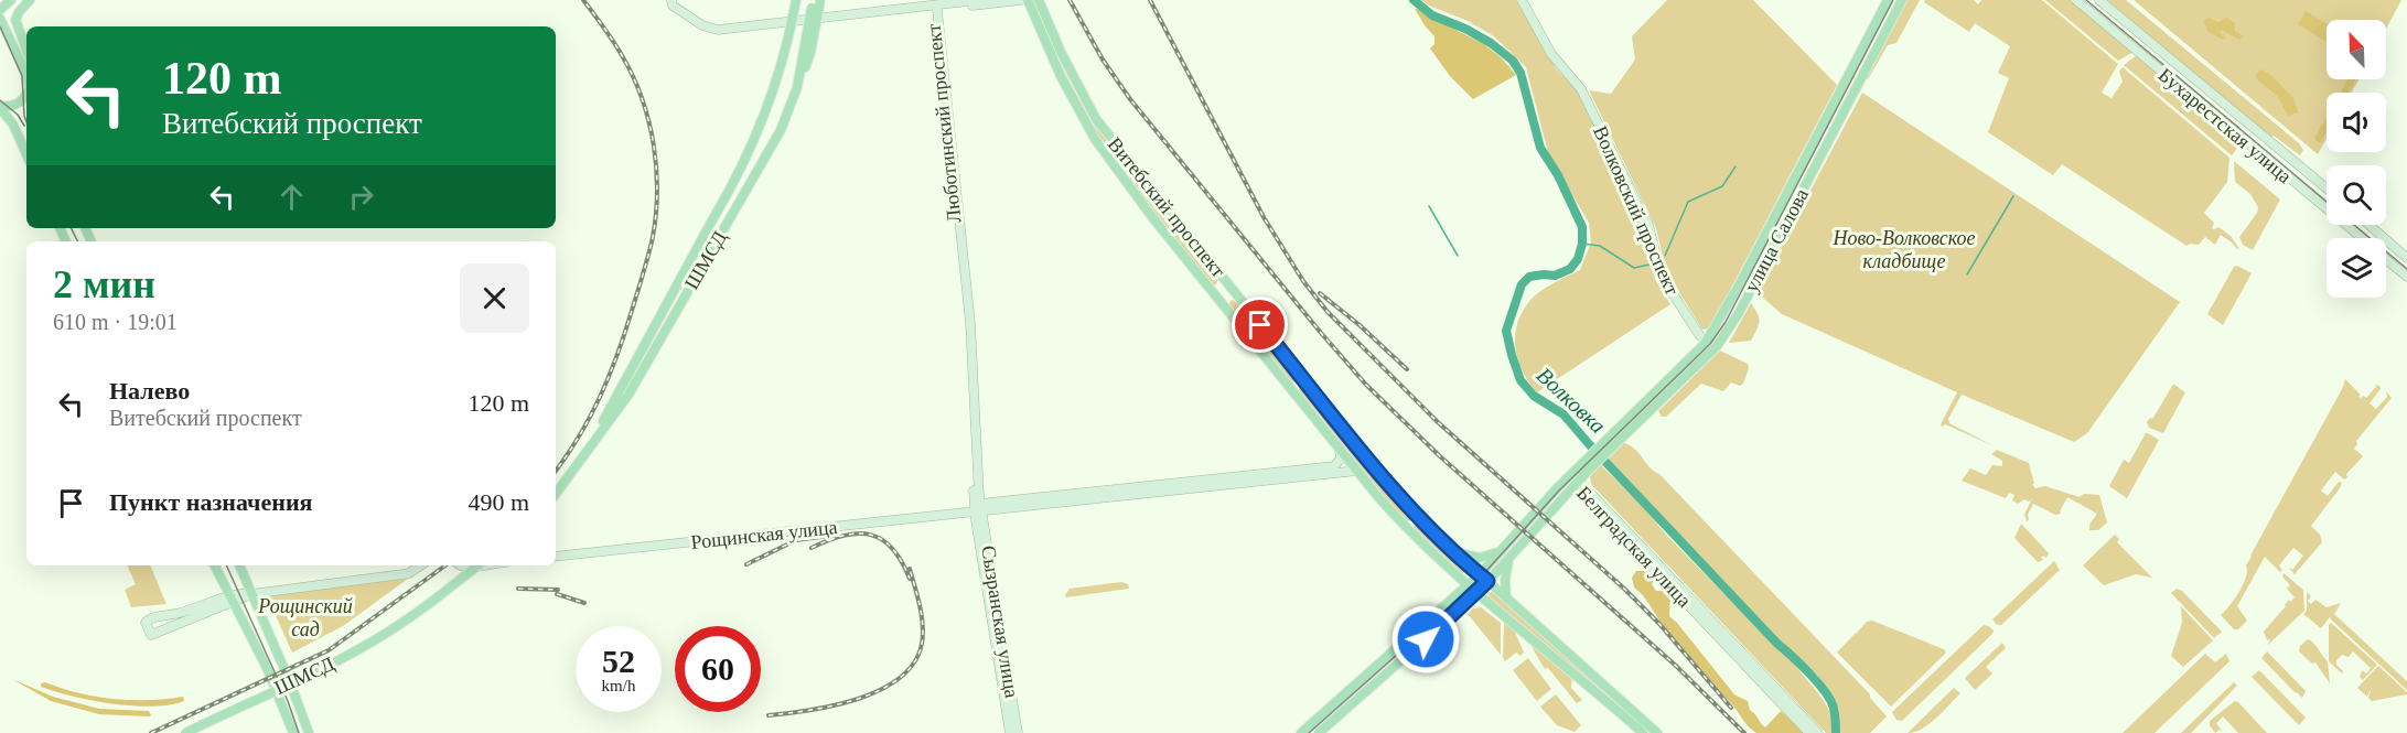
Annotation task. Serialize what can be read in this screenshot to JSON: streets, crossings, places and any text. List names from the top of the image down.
{
  "streets": {
    "main road": ["Витебский проспект", "улица Салова", "ШМСД"],
    "street": [
      "Люботинский проспект",
      "Бухарестская улица",
      "Волковский проспект",
      "Рощинская улица",
      "Белградская улица",
      "Сызранская улица"
    ]
  },
  "crossings": [
    ["Люботинский проспект", "Рощинская улица"],
    ["Люботинский проспект", "Сызранская улица"],
    ["Витебский проспект", "Рощинская улица"],
    ["Волковский проспект", "улица Салова"],
    ["Рощинская улица", "Сызранская улица"]
  ],
  "water": ["Волковка"],
  "parks": ["Ново-Волковское кладбище", "Рощинский сад"],
  "north": "top left",
  "page": {
    "turn": ["120 m", "Витебский проспект"],
    "heading": ["2 мин", "610 m · 19:01"],
    "list": [
      {
        "name": "Налево",
        "note": "Витебский проспект",
        "value": "120 m"
      },
      {
        "name": "Пункт назначения",
        "value": "490 m"
      }
    ],
    "speed": "52 km/h",
    "limit": "60"
  }
}
